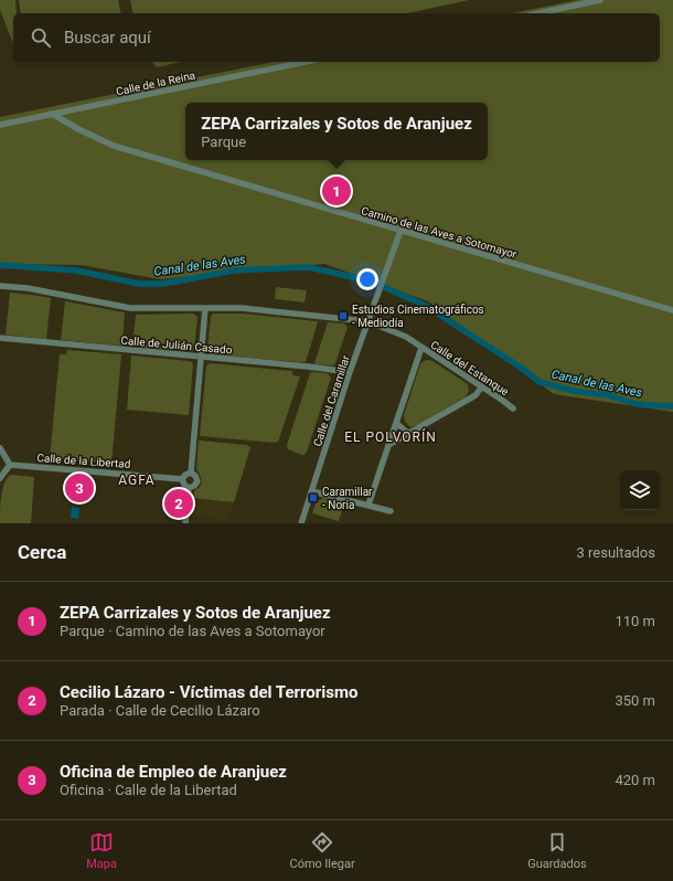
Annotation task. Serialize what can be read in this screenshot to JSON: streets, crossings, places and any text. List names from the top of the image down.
{
  "streets": {
    "street": [
      "Calle de la Reina",
      "Camino de las Aves a Sotomayor",
      "Calle de Julián Casado",
      "Calle del Estanque",
      "Calle del Caramillar",
      "Calle de la Libertad"
    ]
  },
  "crossings": [
    ["Calle de la Reina", "Camino de las Aves a Sotomayor"],
    ["Camino de las Aves a Sotomayor", "Calle del Caramillar"],
    ["Calle de Julián Casado", "Calle del Caramillar"],
    ["Calle del Estanque", "Calle del Caramillar"]
  ],
  "districts": ["EL POLVORÍN", "AGFA"],
  "water": ["Canal de las Aves"],
  "places": {
    "transit": ["Estudios Cinematográficos - Mediodía", "Caramillar - Noria"]
  },
  "page": {
    "search": "Buscar aquí",
    "popup": ["ZEPA Carrizales y Sotos de Aranjuez", "Parque"],
    "pins": ["1", "3", "2"],
    "heading": ["Cerca", "3 resultados"],
    "list": [
      {
        "mark": "1",
        "name": "ZEPA Carrizales y Sotos de Aranjuez",
        "note": "Parque · Camino de las Aves a Sotomayor",
        "value": "110 m"
      },
      {
        "mark": "2",
        "name": "Cecilio Lázaro - Víctimas del Terrorismo",
        "note": "Parada · Calle de Cecilio Lázaro",
        "value": "350 m"
      },
      {
        "mark": "3",
        "name": "Oficina de Empleo de Aranjuez",
        "note": "Oficina · Calle de la Libertad",
        "value": "420 m"
      }
    ],
    "nav": ["Mapa", "Cómo llegar", "Guardados"]
  }
}
